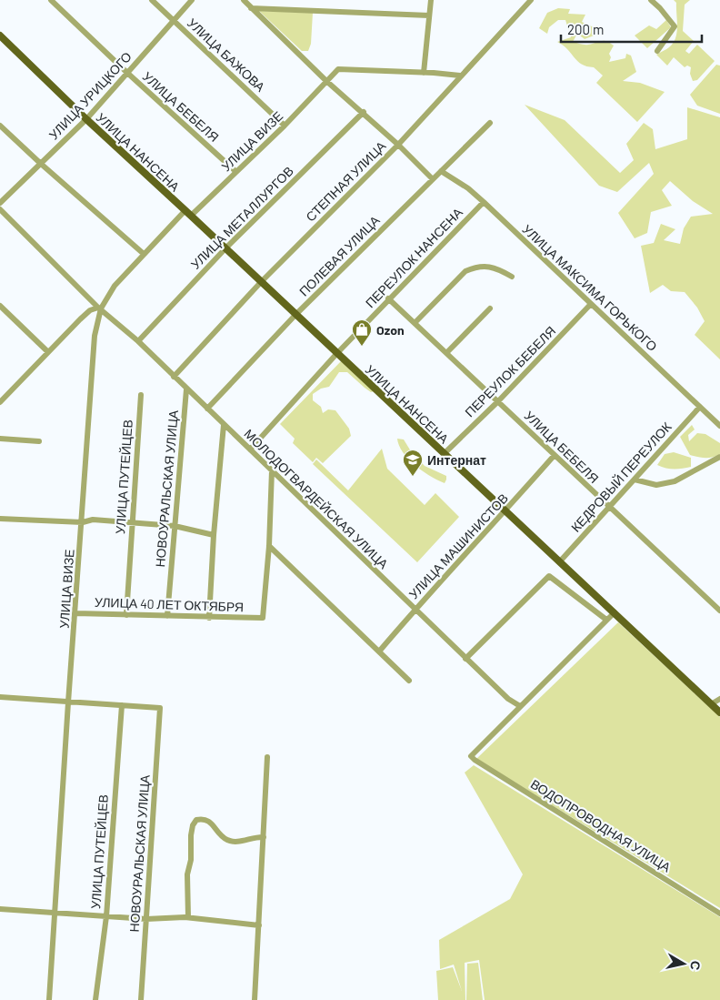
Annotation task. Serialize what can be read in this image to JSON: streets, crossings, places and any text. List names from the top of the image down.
{
  "streets": {
    "main road": ["УЛИЦА НАНСЕНА"],
    "street": [
      "УЛИЦА БАЖОВА",
      "УЛИЦА УРИЦКОГО",
      "УЛИЦА БЕБЕЛЯ",
      "УЛИЦА ВИЗЕ",
      "СТЕПНАЯ УЛИЦА",
      "УЛИЦА МЕТАЛЛУРГОВ",
      "ПОЛЕВАЯ УЛИЦА",
      "ПЕРЕУЛОК НАНСЕНА",
      "УЛИЦА МАКСИМА ГОРЬКОГО",
      "ПЕРЕУЛОК БЕБЕЛЯ",
      "УЛИЦА ПУТЕЙЦЕВ",
      "КЕДРОВЫЙ ПЕРЕУЛОК",
      "НОВОУРАЛЬСКАЯ УЛИЦА",
      "МОЛОДОГВАРДЕЙСКАЯ УЛИЦА",
      "УЛИЦА МАШИНИСТОВ",
      "УЛИЦА 40 ЛЕТ ОКТЯБРЯ",
      "ВОДОПРОВОДНАЯ УЛИЦА"
    ]
  },
  "crossings": [
    ["УЛИЦА БАЖОВА", "УЛИЦА УРИЦКОГО"],
    ["УЛИЦА БАЖОВА", "УЛИЦА ВИЗЕ"],
    ["УЛИЦА УРИЦКОГО", "УЛИЦА БЕБЕЛЯ"],
    ["УЛИЦА УРИЦКОГО", "УЛИЦА НАНСЕНА"],
    ["УЛИЦА БЕБЕЛЯ", "УЛИЦА ВИЗЕ"],
    ["УЛИЦА БЕБЕЛЯ", "ПЕРЕУЛОК НАНСЕНА"],
    ["УЛИЦА БЕБЕЛЯ", "ПЕРЕУЛОК БЕБЕЛЯ"],
    ["УЛИЦА БЕБЕЛЯ", "КЕДРОВЫЙ ПЕРЕУЛОК"],
    ["УЛИЦА БЕБЕЛЯ", "УЛИЦА МАШИНИСТОВ"],
    ["УЛИЦА ВИЗЕ", "УЛИЦА НАНСЕНА"],
    ["УЛИЦА ВИЗЕ", "СТЕПНАЯ УЛИЦА"],
    ["УЛИЦА ВИЗЕ", "МОЛОДОГВАРДЕЙСКАЯ УЛИЦА"],
    ["УЛИЦА ВИЗЕ", "УЛИЦА 40 ЛЕТ ОКТЯБРЯ"],
    ["УЛИЦА НАНСЕНА", "СТЕПНАЯ УЛИЦА"],
    ["УЛИЦА НАНСЕНА", "УЛИЦА МЕТАЛЛУРГОВ"],
    ["УЛИЦА НАНСЕНА", "ПОЛЕВАЯ УЛИЦА"],
    ["УЛИЦА НАНСЕНА", "ПЕРЕУЛОК НАНСЕНА"],
    ["УЛИЦА НАНСЕНА", "ПЕРЕУЛОК БЕБЕЛЯ"],
    ["УЛИЦА НАНСЕНА", "КЕДРОВЫЙ ПЕРЕУЛОК"],
    ["УЛИЦА НАНСЕНА", "УЛИЦА МАШИНИСТОВ"],
    ["СТЕПНАЯ УЛИЦА", "МОЛОДОГВАРДЕЙСКАЯ УЛИЦА"],
    ["УЛИЦА МЕТАЛЛУРГОВ", "МОЛОДОГВАРДЕЙСКАЯ УЛИЦА"],
    ["ПОЛЕВАЯ УЛИЦА", "УЛИЦА МАКСИМА ГОРЬКОГО"],
    ["ПОЛЕВАЯ УЛИЦА", "МОЛОДОГВАРДЕЙСКАЯ УЛИЦА"],
    ["ПЕРЕУЛОК НАНСЕНА", "УЛИЦА МАКСИМА ГОРЬКОГО"],
    ["ПЕРЕУЛОК НАНСЕНА", "МОЛОДОГВАРДЕЙСКАЯ УЛИЦА"],
    ["УЛИЦА МАКСИМА ГОРЬКОГО", "ПЕРЕУЛОК БЕБЕЛЯ"],
    ["УЛИЦА МАКСИМА ГОРЬКОГО", "КЕДРОВЫЙ ПЕРЕУЛОК"],
    ["УЛИЦА ПУТЕЙЦЕВ", "НОВОУРАЛЬСКАЯ УЛИЦА"],
    ["УЛИЦА ПУТЕЙЦЕВ", "УЛИЦА 40 ЛЕТ ОКТЯБРЯ"],
    ["НОВОУРАЛЬСКАЯ УЛИЦА", "МОЛОДОГВАРДЕЙСКАЯ УЛИЦА"],
    ["НОВОУРАЛЬСКАЯ УЛИЦА", "УЛИЦА 40 ЛЕТ ОКТЯБРЯ"],
    ["МОЛОДОГВАРДЕЙСКАЯ УЛИЦА", "УЛИЦА МАШИНИСТОВ"],
    ["МОЛОДОГВАРДЕЙСКАЯ УЛИЦА", "ВОДОПРОВОДНАЯ УЛИЦА"]
  ],
  "places": {
    "shop": ["Ozon"],
    "school or university": ["Интернат"]
  },
  "scale_bar": "200 m",
  "north": "right"
}
